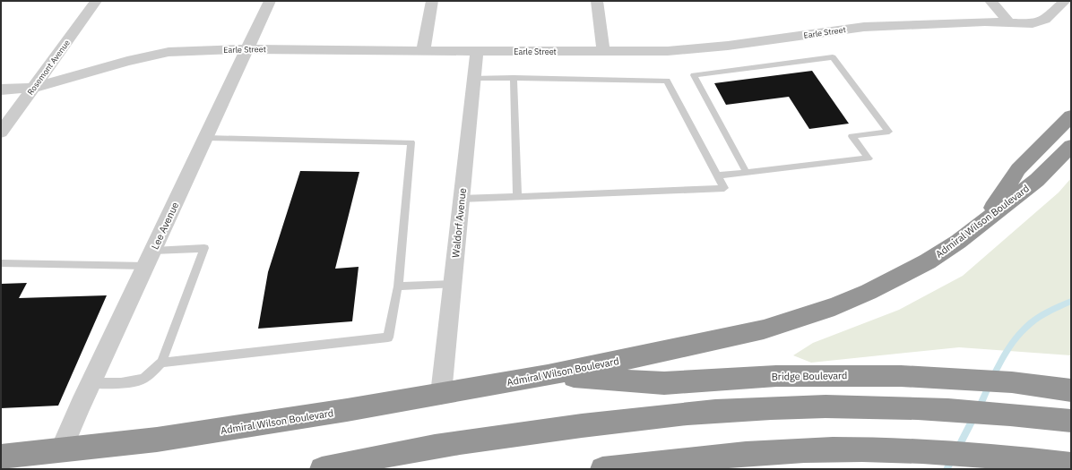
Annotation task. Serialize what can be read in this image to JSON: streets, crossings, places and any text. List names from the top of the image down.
{
  "streets": {
    "highway": ["Admiral Wilson Boulevard", "Bridge Boulevard"],
    "street": [
      "Earle Street",
      "Rosemont Avenue",
      "Waldorf Avenue",
      "Lee Avenue"
    ]
  },
  "crossings": [
    ["Earle Street", "Rosemont Avenue"],
    ["Earle Street", "Waldorf Avenue"],
    ["Earle Street", "Lee Avenue"],
    ["Admiral Wilson Boulevard", "Waldorf Avenue"],
    ["Admiral Wilson Boulevard", "Lee Avenue"],
    ["Admiral Wilson Boulevard", "Bridge Boulevard"]
  ]
}
